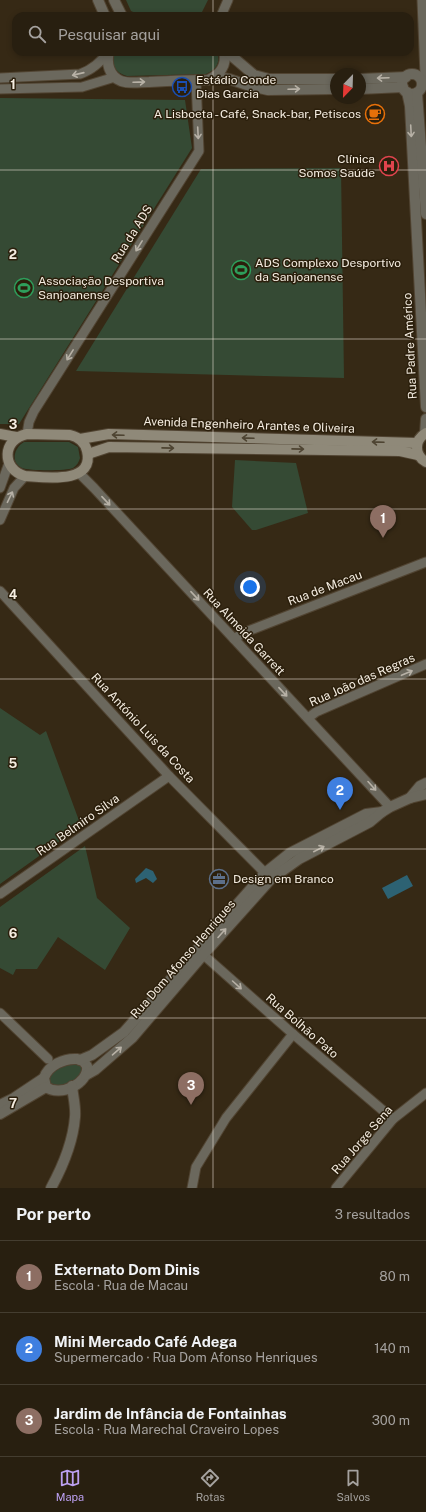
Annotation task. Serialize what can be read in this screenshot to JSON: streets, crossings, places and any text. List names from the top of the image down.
{
  "streets": {
    "main road": ["Avenida Engenheiro Arantes e Oliveira"],
    "street": [
      "Rua da ADS",
      "Rua Padre Américo",
      "Rua de Macau",
      "Rua Almeida Garrett",
      "Rua João das Regras",
      "Rua António Luis da Costa",
      "Rua Belmiro Silva",
      "Rua Dom Afonso Henriques",
      "Rua Bolhão Pato",
      "Rua Jorge Sena"
    ]
  },
  "crossings": [
    ["Rua da ADS", "Avenida Engenheiro Arantes e Oliveira"],
    ["Rua de Macau", "Rua Almeida Garrett"],
    ["Rua Almeida Garrett", "Rua João das Regras"],
    ["Rua Almeida Garrett", "Rua Dom Afonso Henriques"],
    ["Rua António Luis da Costa", "Rua Belmiro Silva"],
    ["Rua António Luis da Costa", "Rua Dom Afonso Henriques"],
    ["Rua Dom Afonso Henriques", "Rua Bolhão Pato"],
    ["Rua Bolhão Pato", "Rua Jorge Sena"]
  ],
  "one_way": [
    "Rua da ADS",
    "Rua Almeida Garrett",
    "Rua João das Regras",
    "Rua Bolhão Pato"
  ],
  "places": {
    "bus stop": ["Estádio Conde Dias Garcia"],
    "cafe": ["A Lisboeta - Café, Snack-bar, Petiscos"],
    "hospital": ["Clínica Somos Saúde"],
    "sports": ["ADS Complexo Desportivo da Sanjoanense", "Associação Desportiva Sanjoanense"],
    "office": ["Design em Branco"]
  },
  "north": "bottom left",
  "page": {
    "search": "Pesquisar aqui",
    "pins": ["1", "2", "3"],
    "heading": ["Por perto", "3 resultados"],
    "list": [
      {
        "mark": "1",
        "name": "Externato Dom Dinis",
        "note": "Escola · Rua de Macau",
        "value": "80 m"
      },
      {
        "mark": "2",
        "name": "Mini Mercado Café Adega",
        "note": "Supermercado · Rua Dom Afonso Henriques",
        "value": "140 m"
      },
      {
        "mark": "3",
        "name": "Jardim de Infância de Fontainhas",
        "note": "Escola · Rua Marechal Craveiro Lopes",
        "value": "300 m"
      }
    ],
    "nav": ["Mapa", "Rotas", "Salvos"]
  },
  "grid": {
    "rows": [
      "1",
      "2",
      "3",
      "4",
      "5",
      "6",
      "7"
    ]
  }
}
